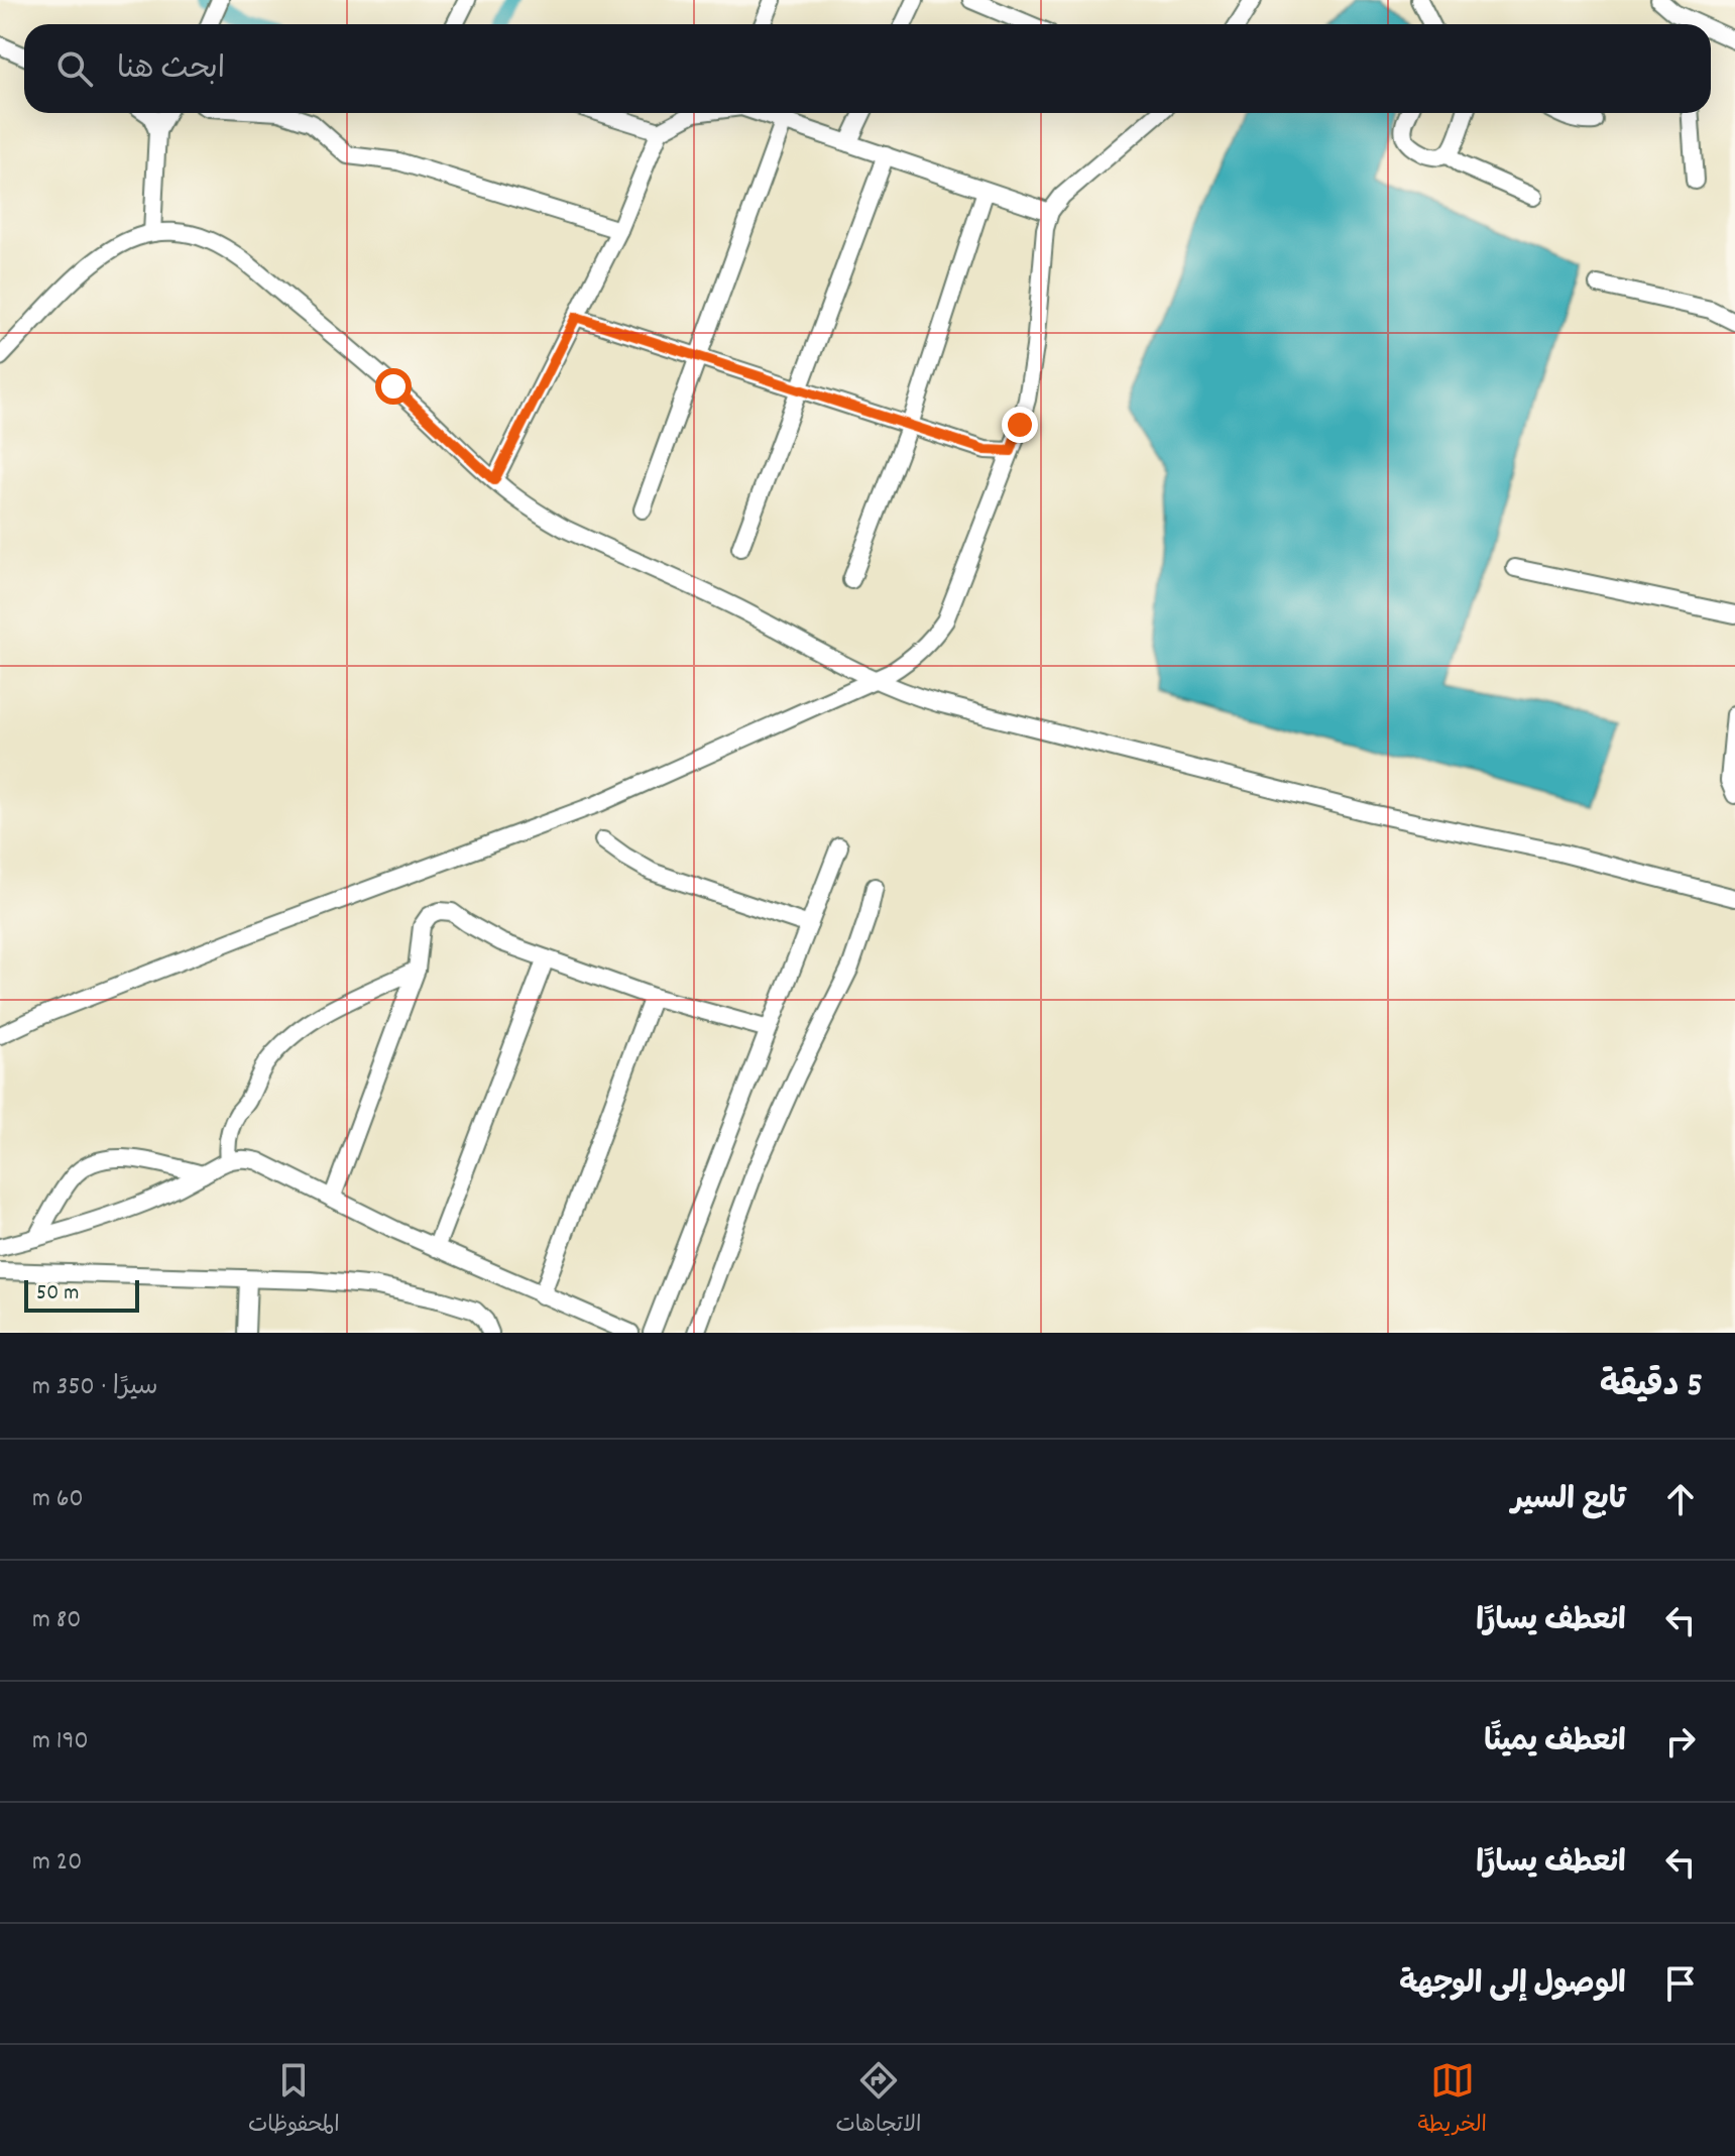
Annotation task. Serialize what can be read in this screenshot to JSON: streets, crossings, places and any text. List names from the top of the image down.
{
  "scale_bar": "50 m",
  "page": {
    "search": "ابحث هنا",
    "scale": "50 m",
    "heading": ["5 دقيقة", "سيرًا · 350 m"],
    "list": [
      ["تابع السير", "60 m"],
      ["انعطف يسارًا", "80 m"],
      ["انعطف يمينًا", "190 m"],
      ["انعطف يسارًا", "20 m"],
      "الوصول إلى الوجهة"
    ],
    "nav": ["الخريطة", "الاتجاهات", "المحفوظات"]
  }
}
